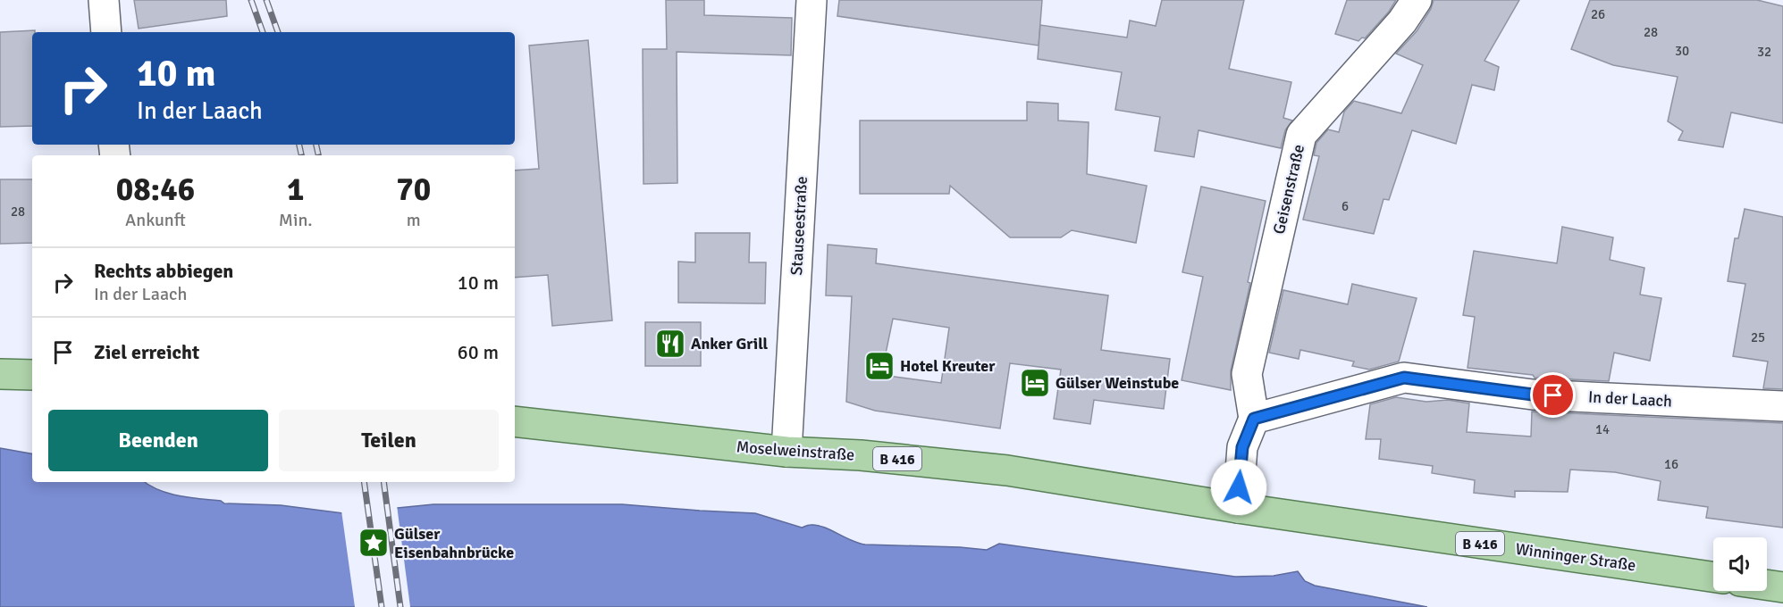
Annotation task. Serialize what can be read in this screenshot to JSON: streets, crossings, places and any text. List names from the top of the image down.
{
  "streets": {
    "main road": ["Moselweinstraße", "B 416", "Winninger Straße"],
    "street": ["Geisenstraße", "Stauseestraße", "In der Laach"]
  },
  "crossings": [
    ["Geisenstraße", "In der Laach"],
    ["Stauseestraße", "Moselweinstraße"],
    ["Moselweinstraße", "Winninger Straße"]
  ],
  "places": {
    "restaurant": ["Anker Grill"],
    "hotel": ["Hotel Kreuter", "Gülser Weinstube"],
    "place": ["Gülser Eisenbahnbrücke"]
  },
  "house_numbers": [
    "26",
    "28",
    "30",
    "32",
    "6",
    "28",
    "25",
    "14",
    "16"
  ],
  "page": {
    "turn": ["10 m", "In der Laach"],
    "eta": [
      "08:46",
      "Ankunft",
      "1",
      "Min.",
      "70",
      "m"
    ],
    "list": [
      {
        "name": "Rechts abbiegen",
        "note": "In der Laach",
        "value": "10 m"
      },
      {
        "name": "Ziel erreicht",
        "value": "60 m"
      }
    ],
    "buttons": ["Beenden", "Teilen"]
  }
}
